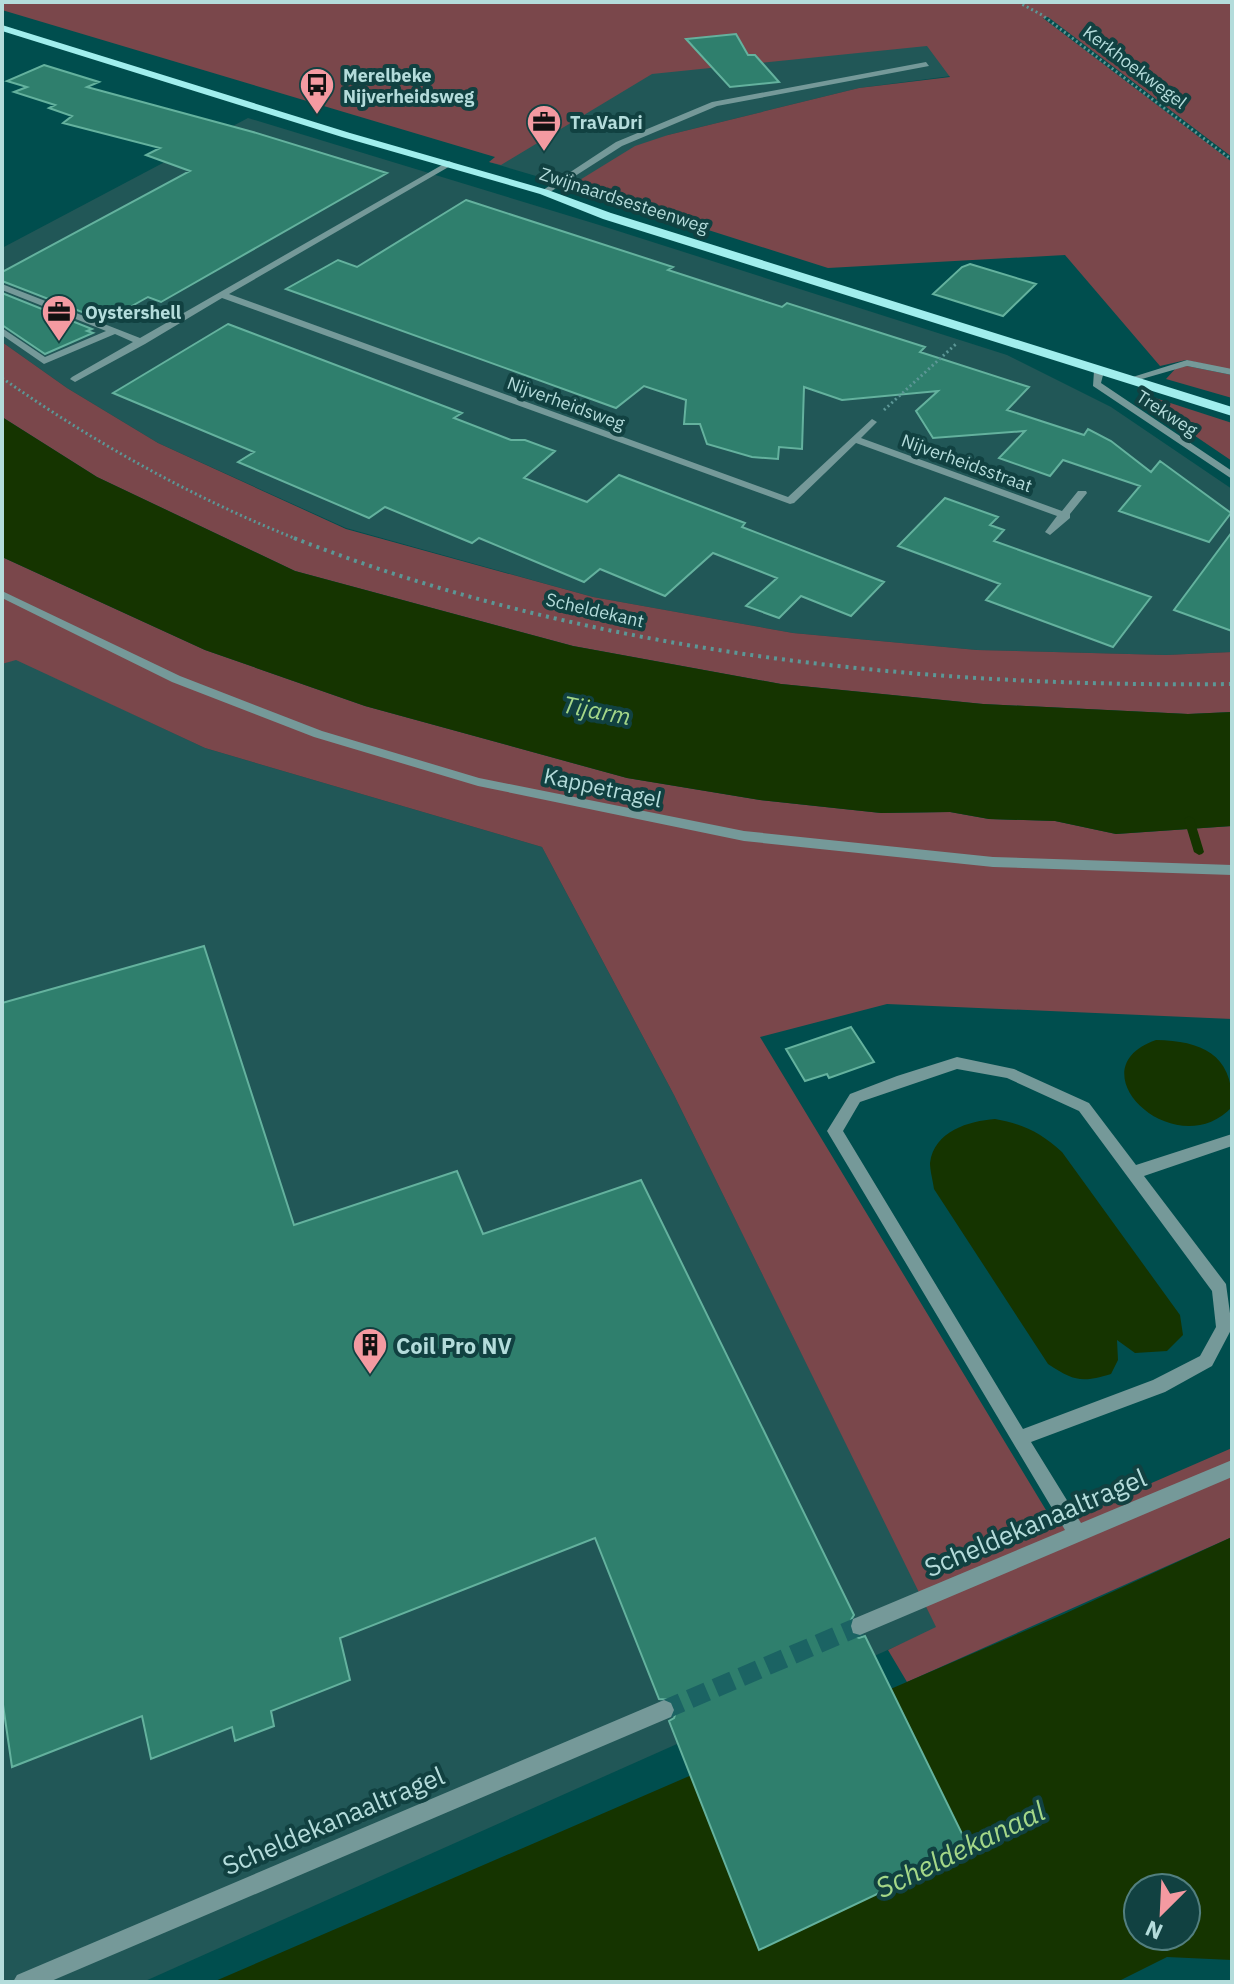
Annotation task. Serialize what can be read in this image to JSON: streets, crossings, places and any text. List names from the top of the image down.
{
  "streets": {
    "main road": ["Zwijnaardsesteenweg"],
    "street": [
      "Nijverheidsweg",
      "Trekweg",
      "Nijverheidsstraat",
      "Kappetragel",
      "Scheldekanaaltragel"
    ],
    "path": ["Kerkhoekwegel", "Scheldekant"]
  },
  "crossings": [
    ["Zwijnaardsesteenweg", "Trekweg"],
    ["Nijverheidsweg", "Nijverheidsstraat"]
  ],
  "water": ["Tijarm", "Scheldekanaal"],
  "places": {
    "bus stop": ["Merelbeke Nijverheidsweg"],
    "office": ["TraVaDri", "Oystershell"],
    "building": ["Coil Pro NV"]
  },
  "north": "bottom left"
}
